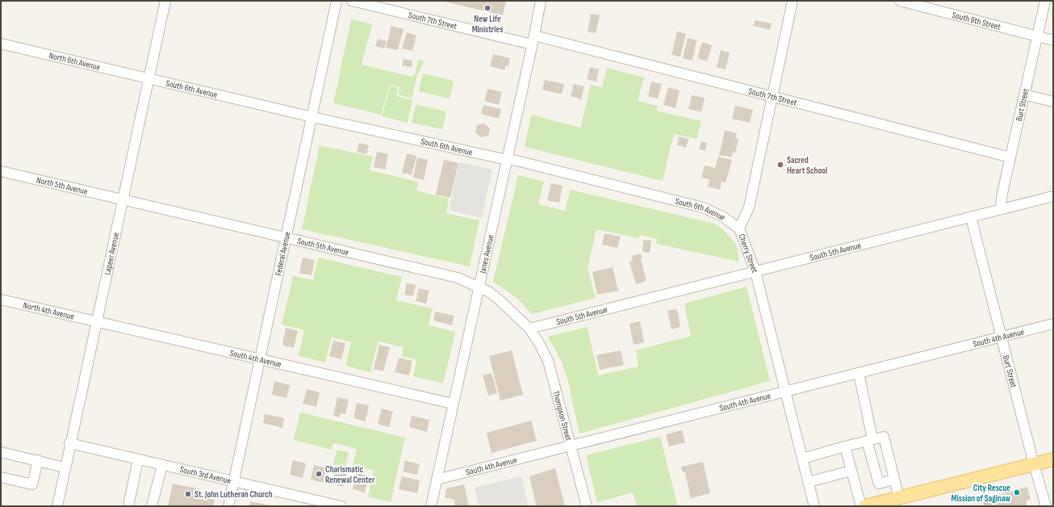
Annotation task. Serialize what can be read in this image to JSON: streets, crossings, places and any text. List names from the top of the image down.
{
  "streets": {
    "street": [
      "South 7th Street",
      "South 9th Street",
      "North 6th Avenue",
      "South 6th Avenue",
      "Burt Street",
      "North 5th Avenue",
      "South 5th Avenue",
      "Lapeer Avenue",
      "Federal Avenue",
      "Janes Avenue",
      "Cherry Street",
      "North 4th Avenue",
      "South 4th Avenue",
      "Thompson Street",
      "South 3rd Avenue"
    ]
  },
  "crossings": [
    ["South 7th Street", "Burt Street"],
    ["South 7th Street", "Janes Avenue"],
    ["South 7th Street", "Cherry Street"],
    ["South 9th Street", "Burt Street"],
    ["North 6th Avenue", "South 6th Avenue"],
    ["North 6th Avenue", "Lapeer Avenue"],
    ["South 6th Avenue", "Lapeer Avenue"],
    ["South 6th Avenue", "Federal Avenue"],
    ["South 6th Avenue", "Janes Avenue"],
    ["South 6th Avenue", "Cherry Street"],
    ["Burt Street", "South 5th Avenue"],
    ["Burt Street", "South 4th Avenue"],
    ["North 5th Avenue", "South 5th Avenue"],
    ["North 5th Avenue", "Lapeer Avenue"],
    ["South 5th Avenue", "Lapeer Avenue"],
    ["South 5th Avenue", "Federal Avenue"],
    ["South 5th Avenue", "Janes Avenue"],
    ["South 5th Avenue", "Cherry Street"],
    ["South 5th Avenue", "Thompson Street"],
    ["Lapeer Avenue", "North 4th Avenue"],
    ["Lapeer Avenue", "South 4th Avenue"],
    ["Lapeer Avenue", "South 3rd Avenue"],
    ["Federal Avenue", "South 4th Avenue"],
    ["Federal Avenue", "South 3rd Avenue"],
    ["Janes Avenue", "South 4th Avenue"],
    ["Cherry Street", "South 4th Avenue"],
    ["North 4th Avenue", "South 4th Avenue"],
    ["South 4th Avenue", "Thompson Street"]
  ],
  "places": [
    "New Life Ministries",
    "Sacred Heart School",
    "Charismatic Renewal Center",
    "City Rescue Mission of Saginaw",
    "St. John Lutheran Church"
  ]
}
